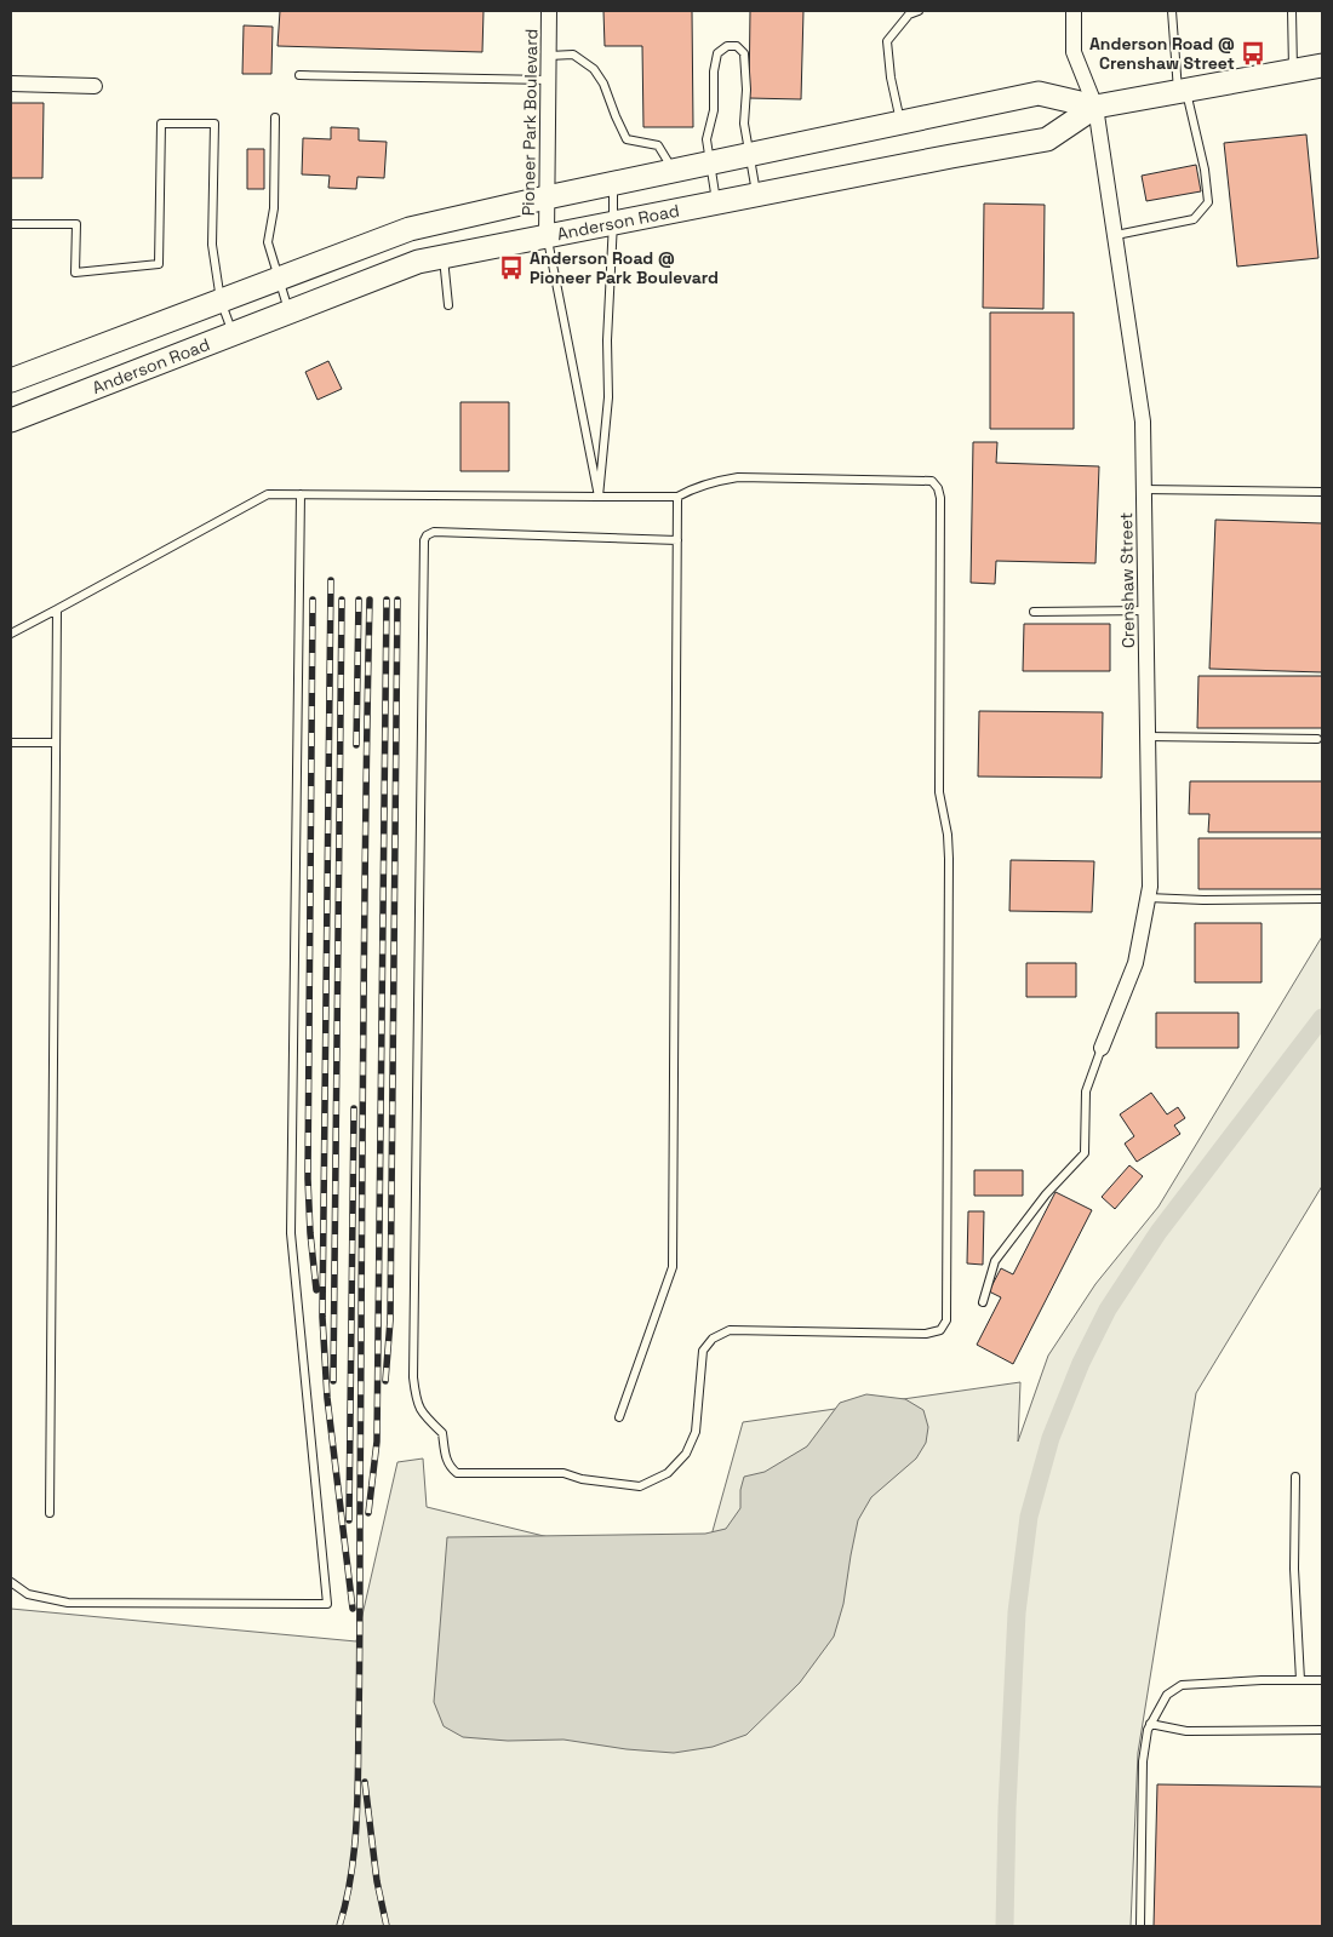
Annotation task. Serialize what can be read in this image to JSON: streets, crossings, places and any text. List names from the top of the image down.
{
  "streets": {
    "main road": ["Anderson Road"],
    "street": ["Pioneer Park Boulevard", "Crenshaw Street"]
  },
  "crossings": [
    ["Pioneer Park Boulevard", "Anderson Road"],
    ["Anderson Road", "Crenshaw Street"]
  ],
  "places": {
    "bus stop": ["Anderson Road @ Crenshaw Street", "Anderson Road @ Pioneer Park Boulevard"]
  }
}
